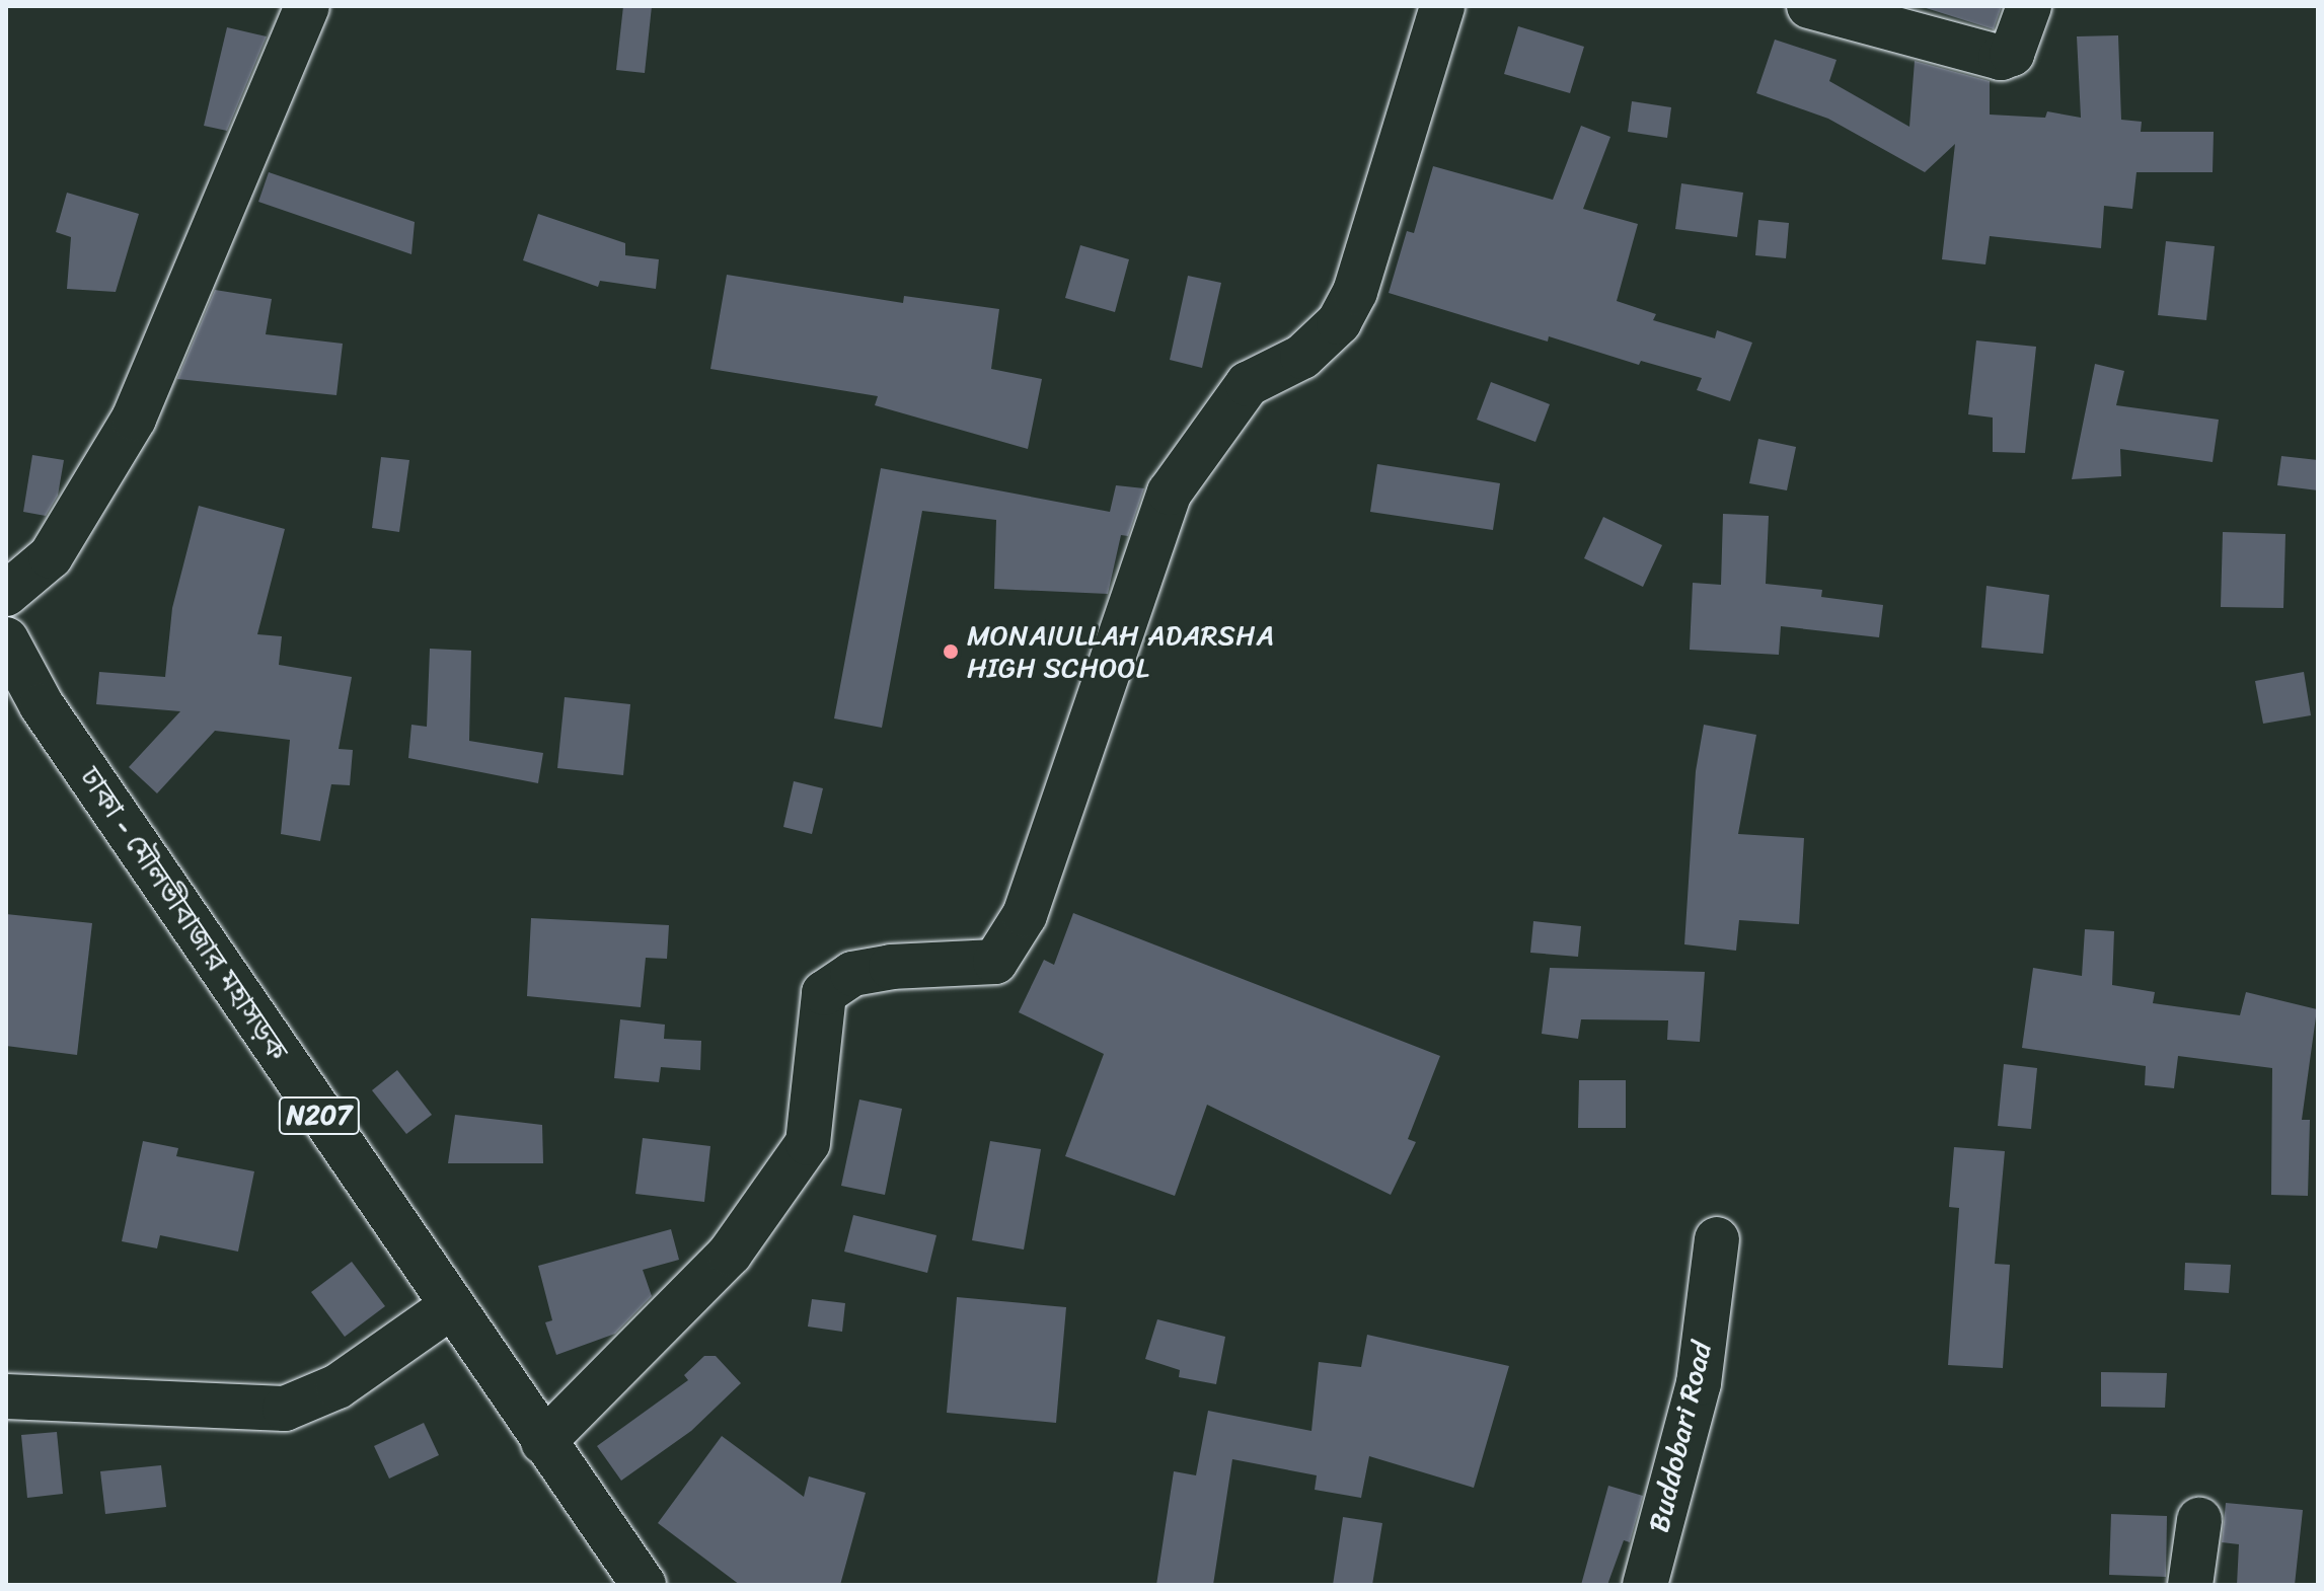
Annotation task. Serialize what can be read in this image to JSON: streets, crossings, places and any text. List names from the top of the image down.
{
  "streets": {
    "main road": ["ঢাকা - মৌলভীবাজার মহাসড়ক", "N207", "Buddobari Road"]
  },
  "places": ["MONAIULLAH ADARSHA HIGH SCHOOL"]
}
